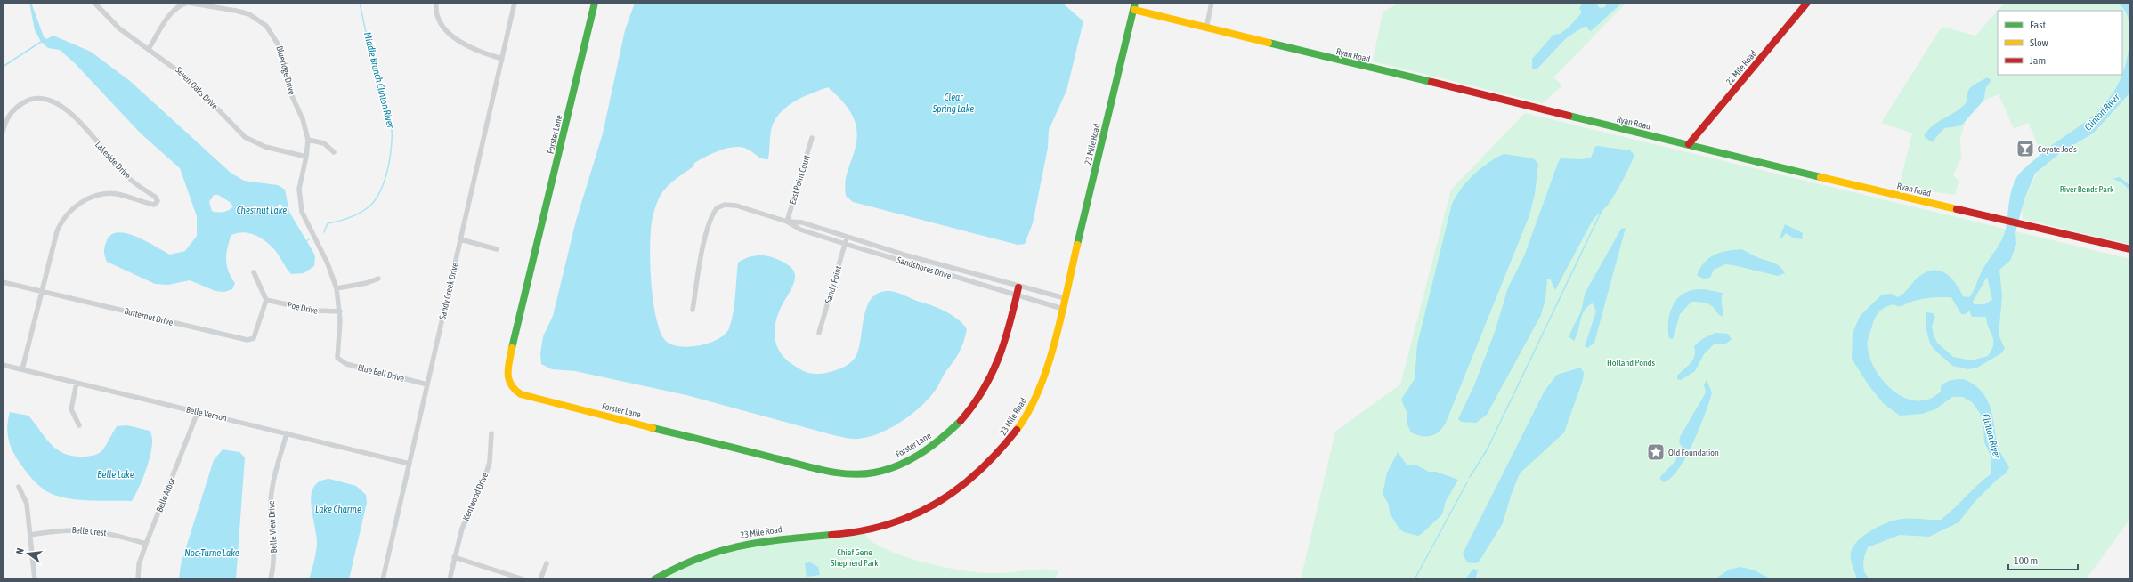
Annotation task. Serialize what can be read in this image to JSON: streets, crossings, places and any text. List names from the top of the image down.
{
  "streets": {
    "street": [
      "Ryan Road",
      "22 Mile Road",
      "Blueridge Drive",
      "Seven Oaks Drive",
      "Forster Lane",
      "23 Mile Road",
      "Lakeside Drive",
      "East Point Court",
      "Sandshores Drive",
      "Sandy Point",
      "Sandy Creek Drive",
      "Poe Drive",
      "Butternut Drive",
      "Blue Bell Drive",
      "Belle Vernon",
      "Belle Arbor",
      "Kentwood Drive",
      "Belle View Drive",
      "Belle Crest"
    ]
  },
  "crossings": [
    ["Ryan Road", "22 Mile Road"],
    ["Ryan Road", "23 Mile Road"],
    ["Blueridge Drive", "Seven Oaks Drive"],
    ["Blueridge Drive", "Poe Drive"],
    ["Blueridge Drive", "Blue Bell Drive"],
    ["Forster Lane", "Sandshores Drive"],
    ["23 Mile Road", "Sandshores Drive"],
    ["Lakeside Drive", "Butternut Drive"],
    ["Lakeside Drive", "Belle Vernon"],
    ["East Point Court", "Sandshores Drive"],
    ["Sandshores Drive", "Sandy Point"],
    ["Sandy Creek Drive", "Blue Bell Drive"],
    ["Sandy Creek Drive", "Belle Vernon"],
    ["Poe Drive", "Butternut Drive"],
    ["Belle Vernon", "Belle Arbor"],
    ["Belle Vernon", "Belle View Drive"],
    ["Belle Arbor", "Belle Crest"]
  ],
  "water": [
    "Middle Branch Clinton River",
    "Clear Spring Lake",
    "Clinton River",
    "Chestnut Lake",
    "Belle Lake",
    "Lake Charme",
    "Noc-Turne Lake"
  ],
  "parks": ["River Bends Park", "Holland Ponds", "Chief Gene Shepherd Park"],
  "places": {
    "bar": ["Coyote Joe's"],
    "place": ["Old Foundation"]
  },
  "legend": ["Fast", "Slow", "Jam"],
  "scale_bar": "100 m",
  "north": "left"
}
